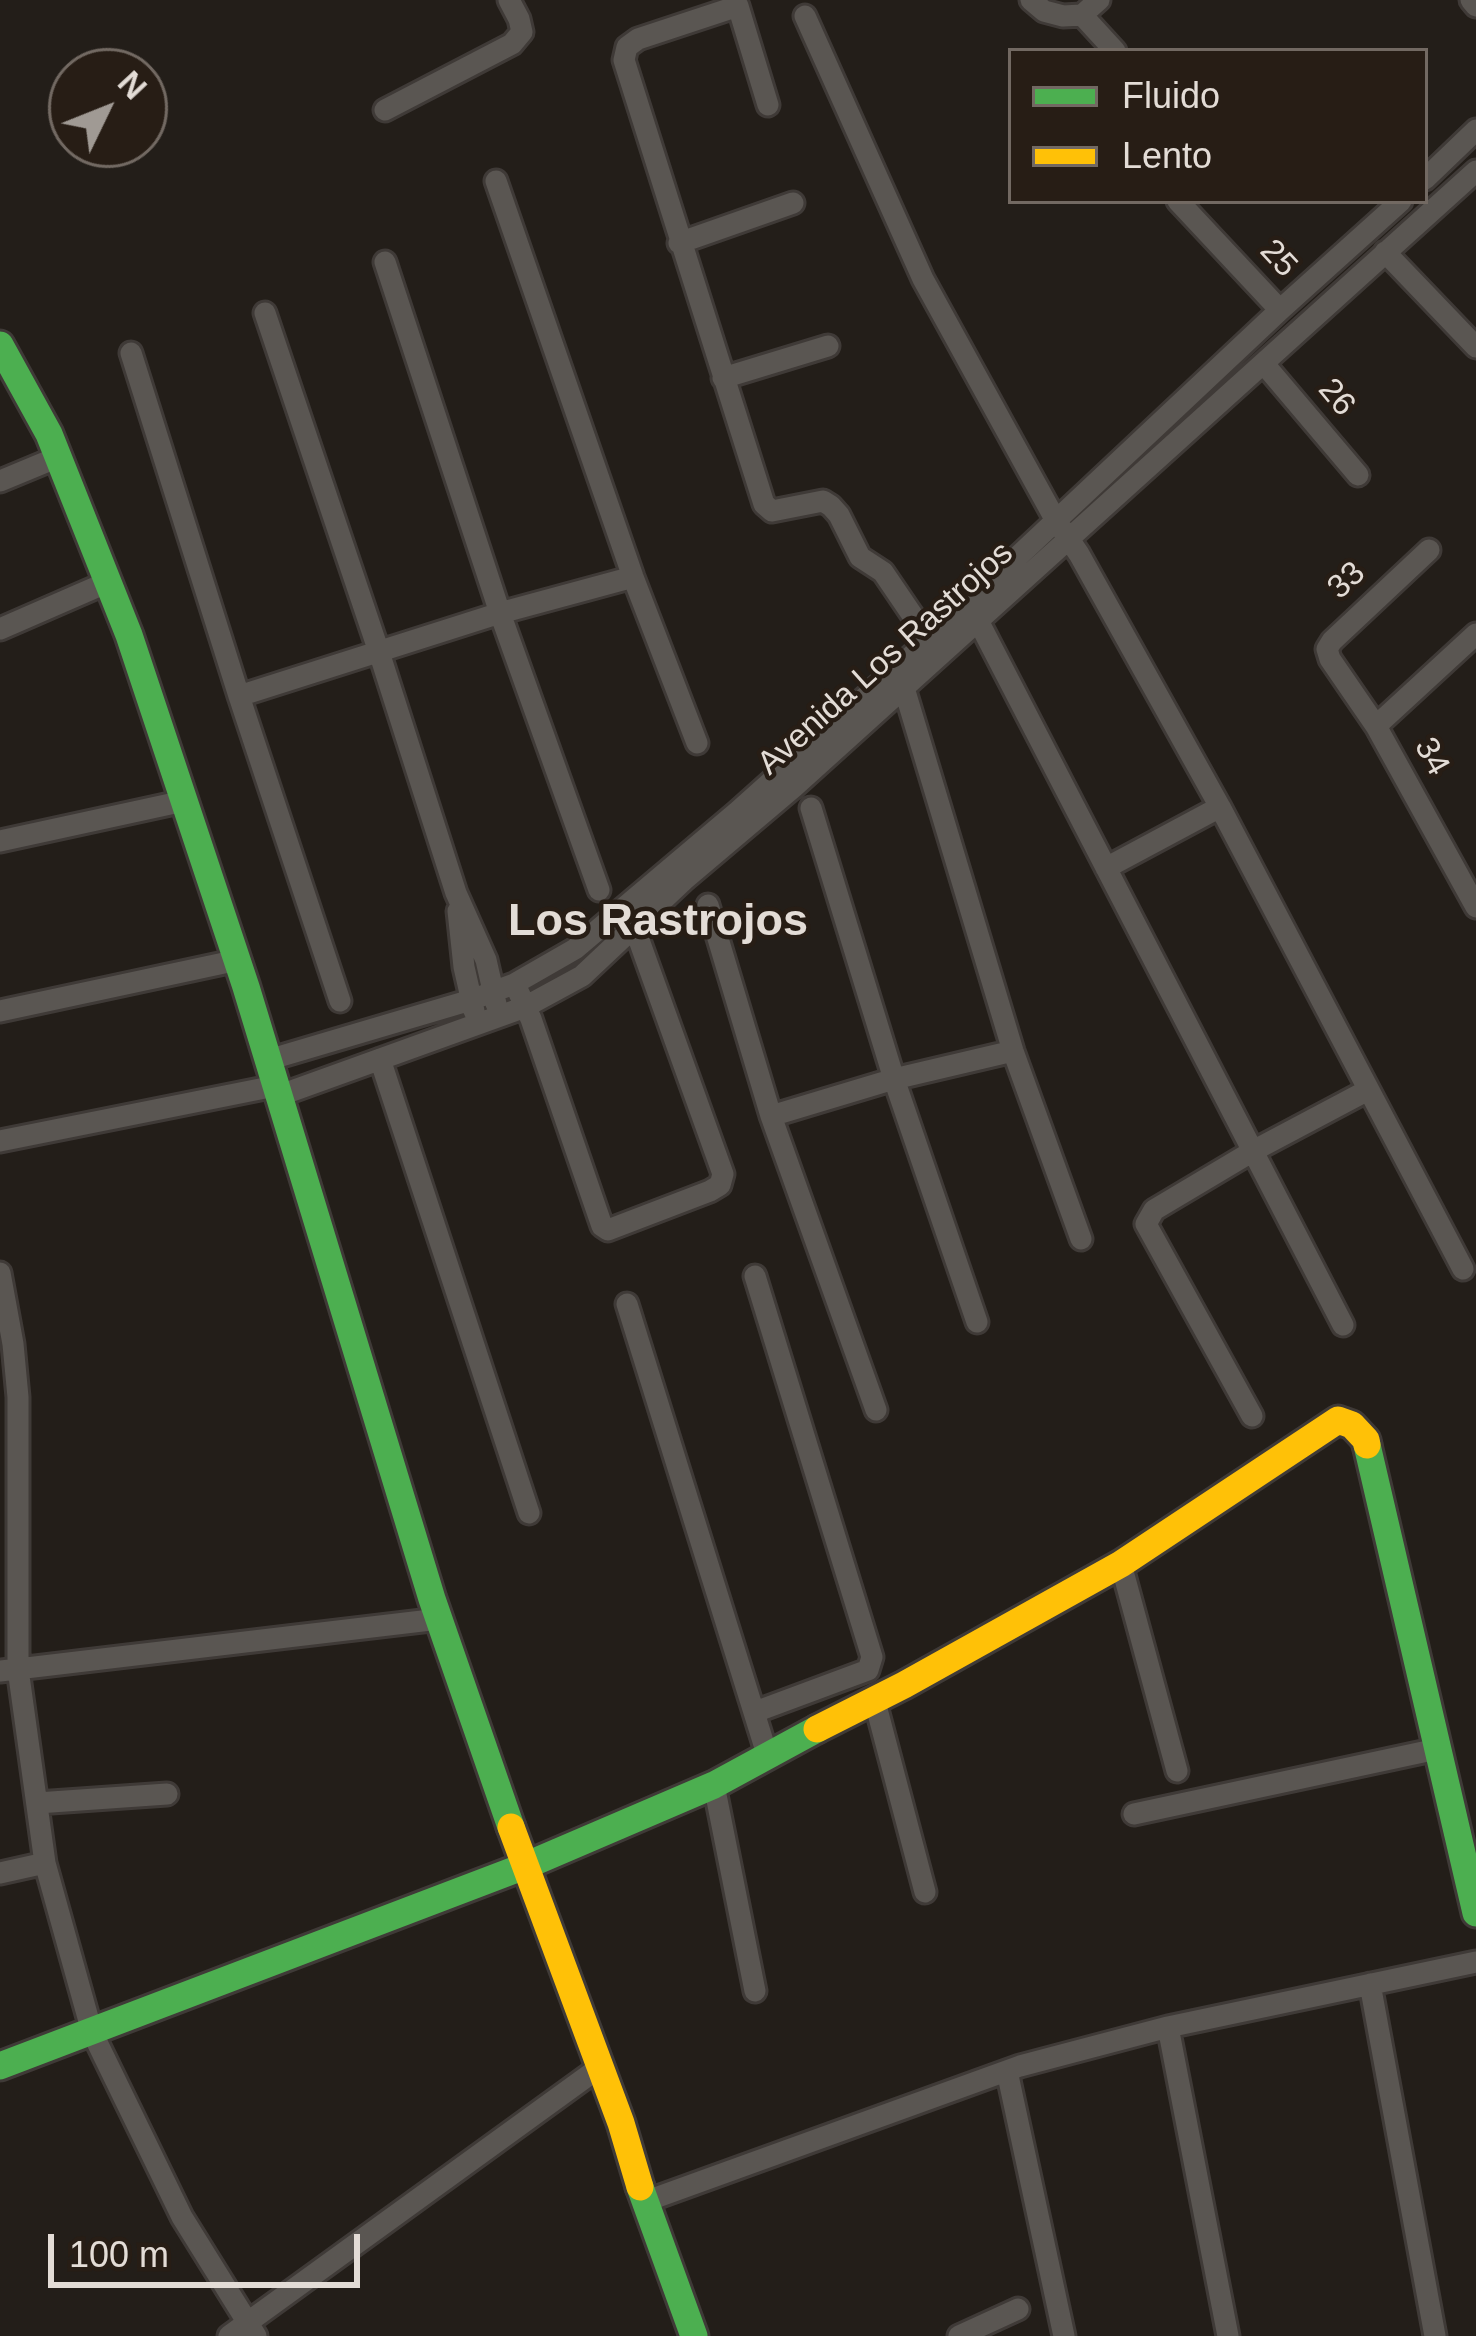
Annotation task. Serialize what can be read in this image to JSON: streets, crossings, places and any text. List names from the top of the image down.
{
  "streets": {
    "street": [
      "25",
      "26",
      "33",
      "Avenida Los Rastrojos",
      "34"
    ]
  },
  "crossings": [
    ["25", "Avenida Los Rastrojos"],
    ["26", "Avenida Los Rastrojos"],
    ["33", "34"]
  ],
  "districts": ["Los Rastrojos"],
  "legend": ["Fluido", "Lento"],
  "scale_bar": "100 m",
  "north": "top right"
}
